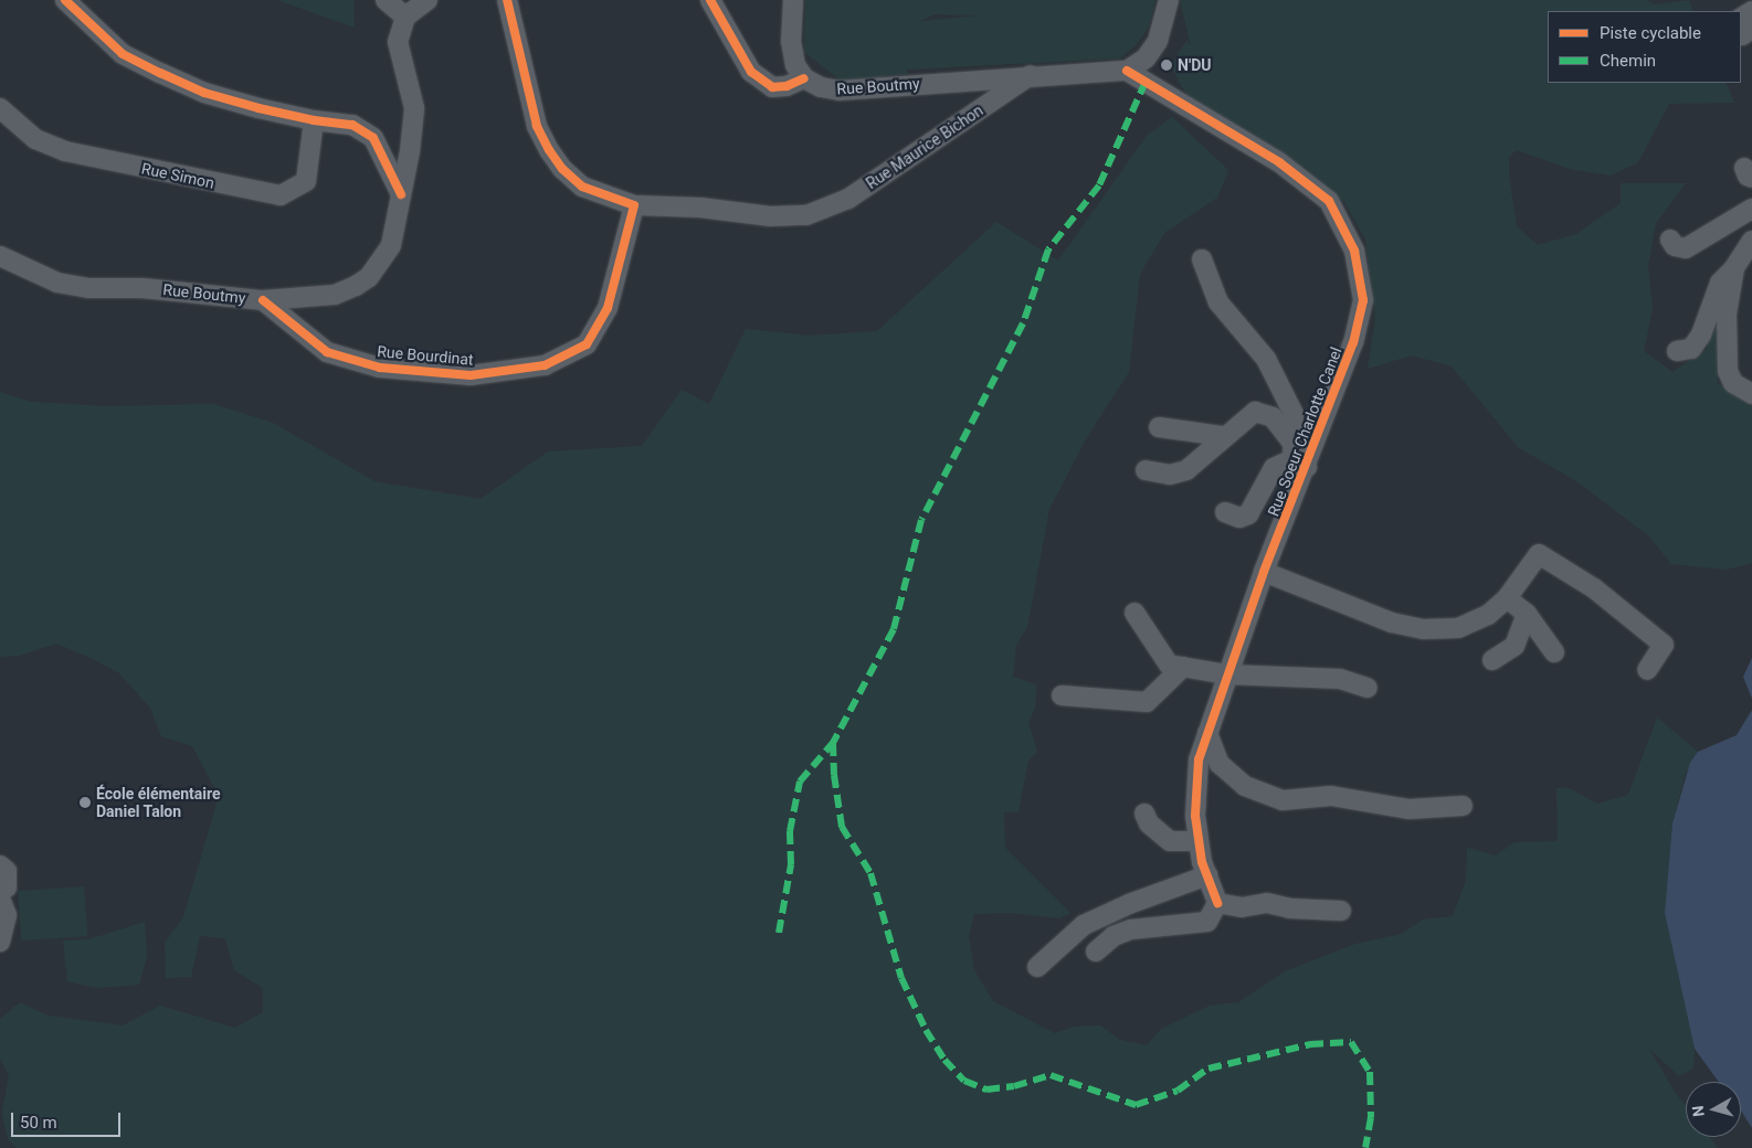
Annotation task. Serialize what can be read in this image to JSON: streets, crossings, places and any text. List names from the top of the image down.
{
  "streets": {
    "street": [
      "Rue Boutmy",
      "Rue Maurice Bichon",
      "Rue Simon",
      "Rue Bourdinat",
      "Rue Soeur Charlotte Canel"
    ]
  },
  "crossings": [
    ["Rue Boutmy", "Rue Maurice Bichon"],
    ["Rue Boutmy", "Rue Bourdinat"],
    ["Rue Maurice Bichon", "Rue Bourdinat"]
  ],
  "places": ["N'DU", "École élémentaire Daniel Talon"],
  "legend": ["Piste cyclable", "Chemin"],
  "scale_bar": "50 m",
  "north": "left"
}
